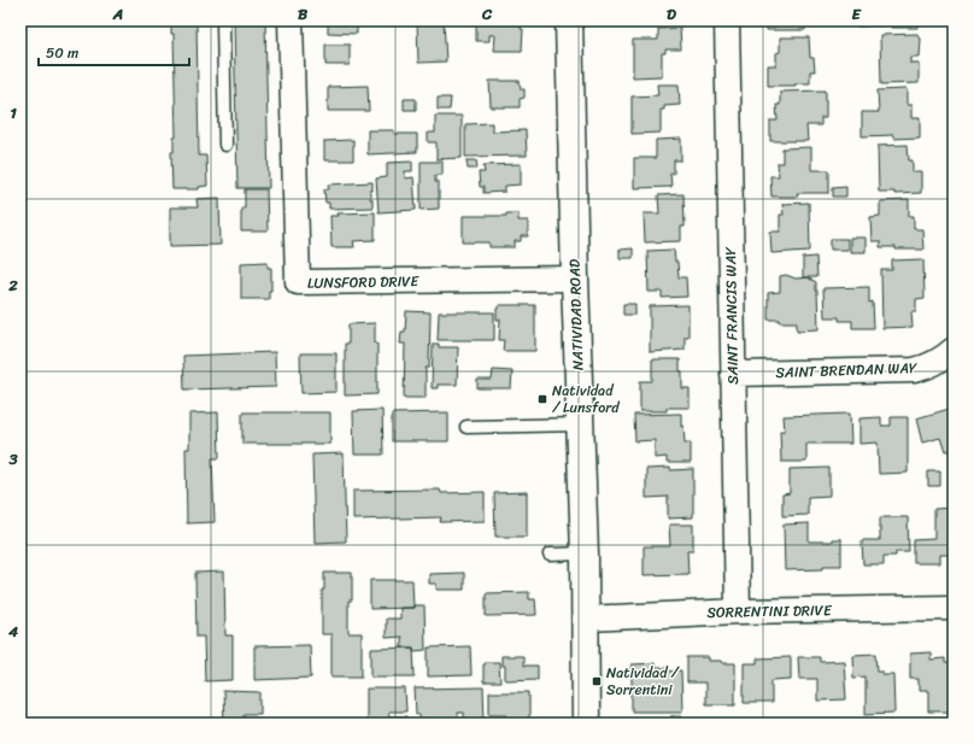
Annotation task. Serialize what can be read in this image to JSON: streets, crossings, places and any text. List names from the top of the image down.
{
  "streets": {
    "main road": ["NATIVIDAD ROAD"],
    "street": [
      "LUNSFORD DRIVE",
      "SAINT FRANCIS WAY",
      "SAINT BRENDAN WAY",
      "SORRENTINI DRIVE"
    ]
  },
  "crossings": [
    ["LUNSFORD DRIVE", "NATIVIDAD ROAD"],
    ["NATIVIDAD ROAD", "SORRENTINI DRIVE"],
    ["SAINT FRANCIS WAY", "SAINT BRENDAN WAY"],
    ["SAINT FRANCIS WAY", "SORRENTINI DRIVE"]
  ],
  "places": {
    "transit": ["Natividad / Lunsford", "Natividad / Sorrentini"]
  },
  "scale_bar": "50 m",
  "grid": {
    "columns": [
      "A",
      "B",
      "C",
      "D",
      "E"
    ],
    "rows": [
      "1",
      "2",
      "3",
      "4"
    ]
  }
}
